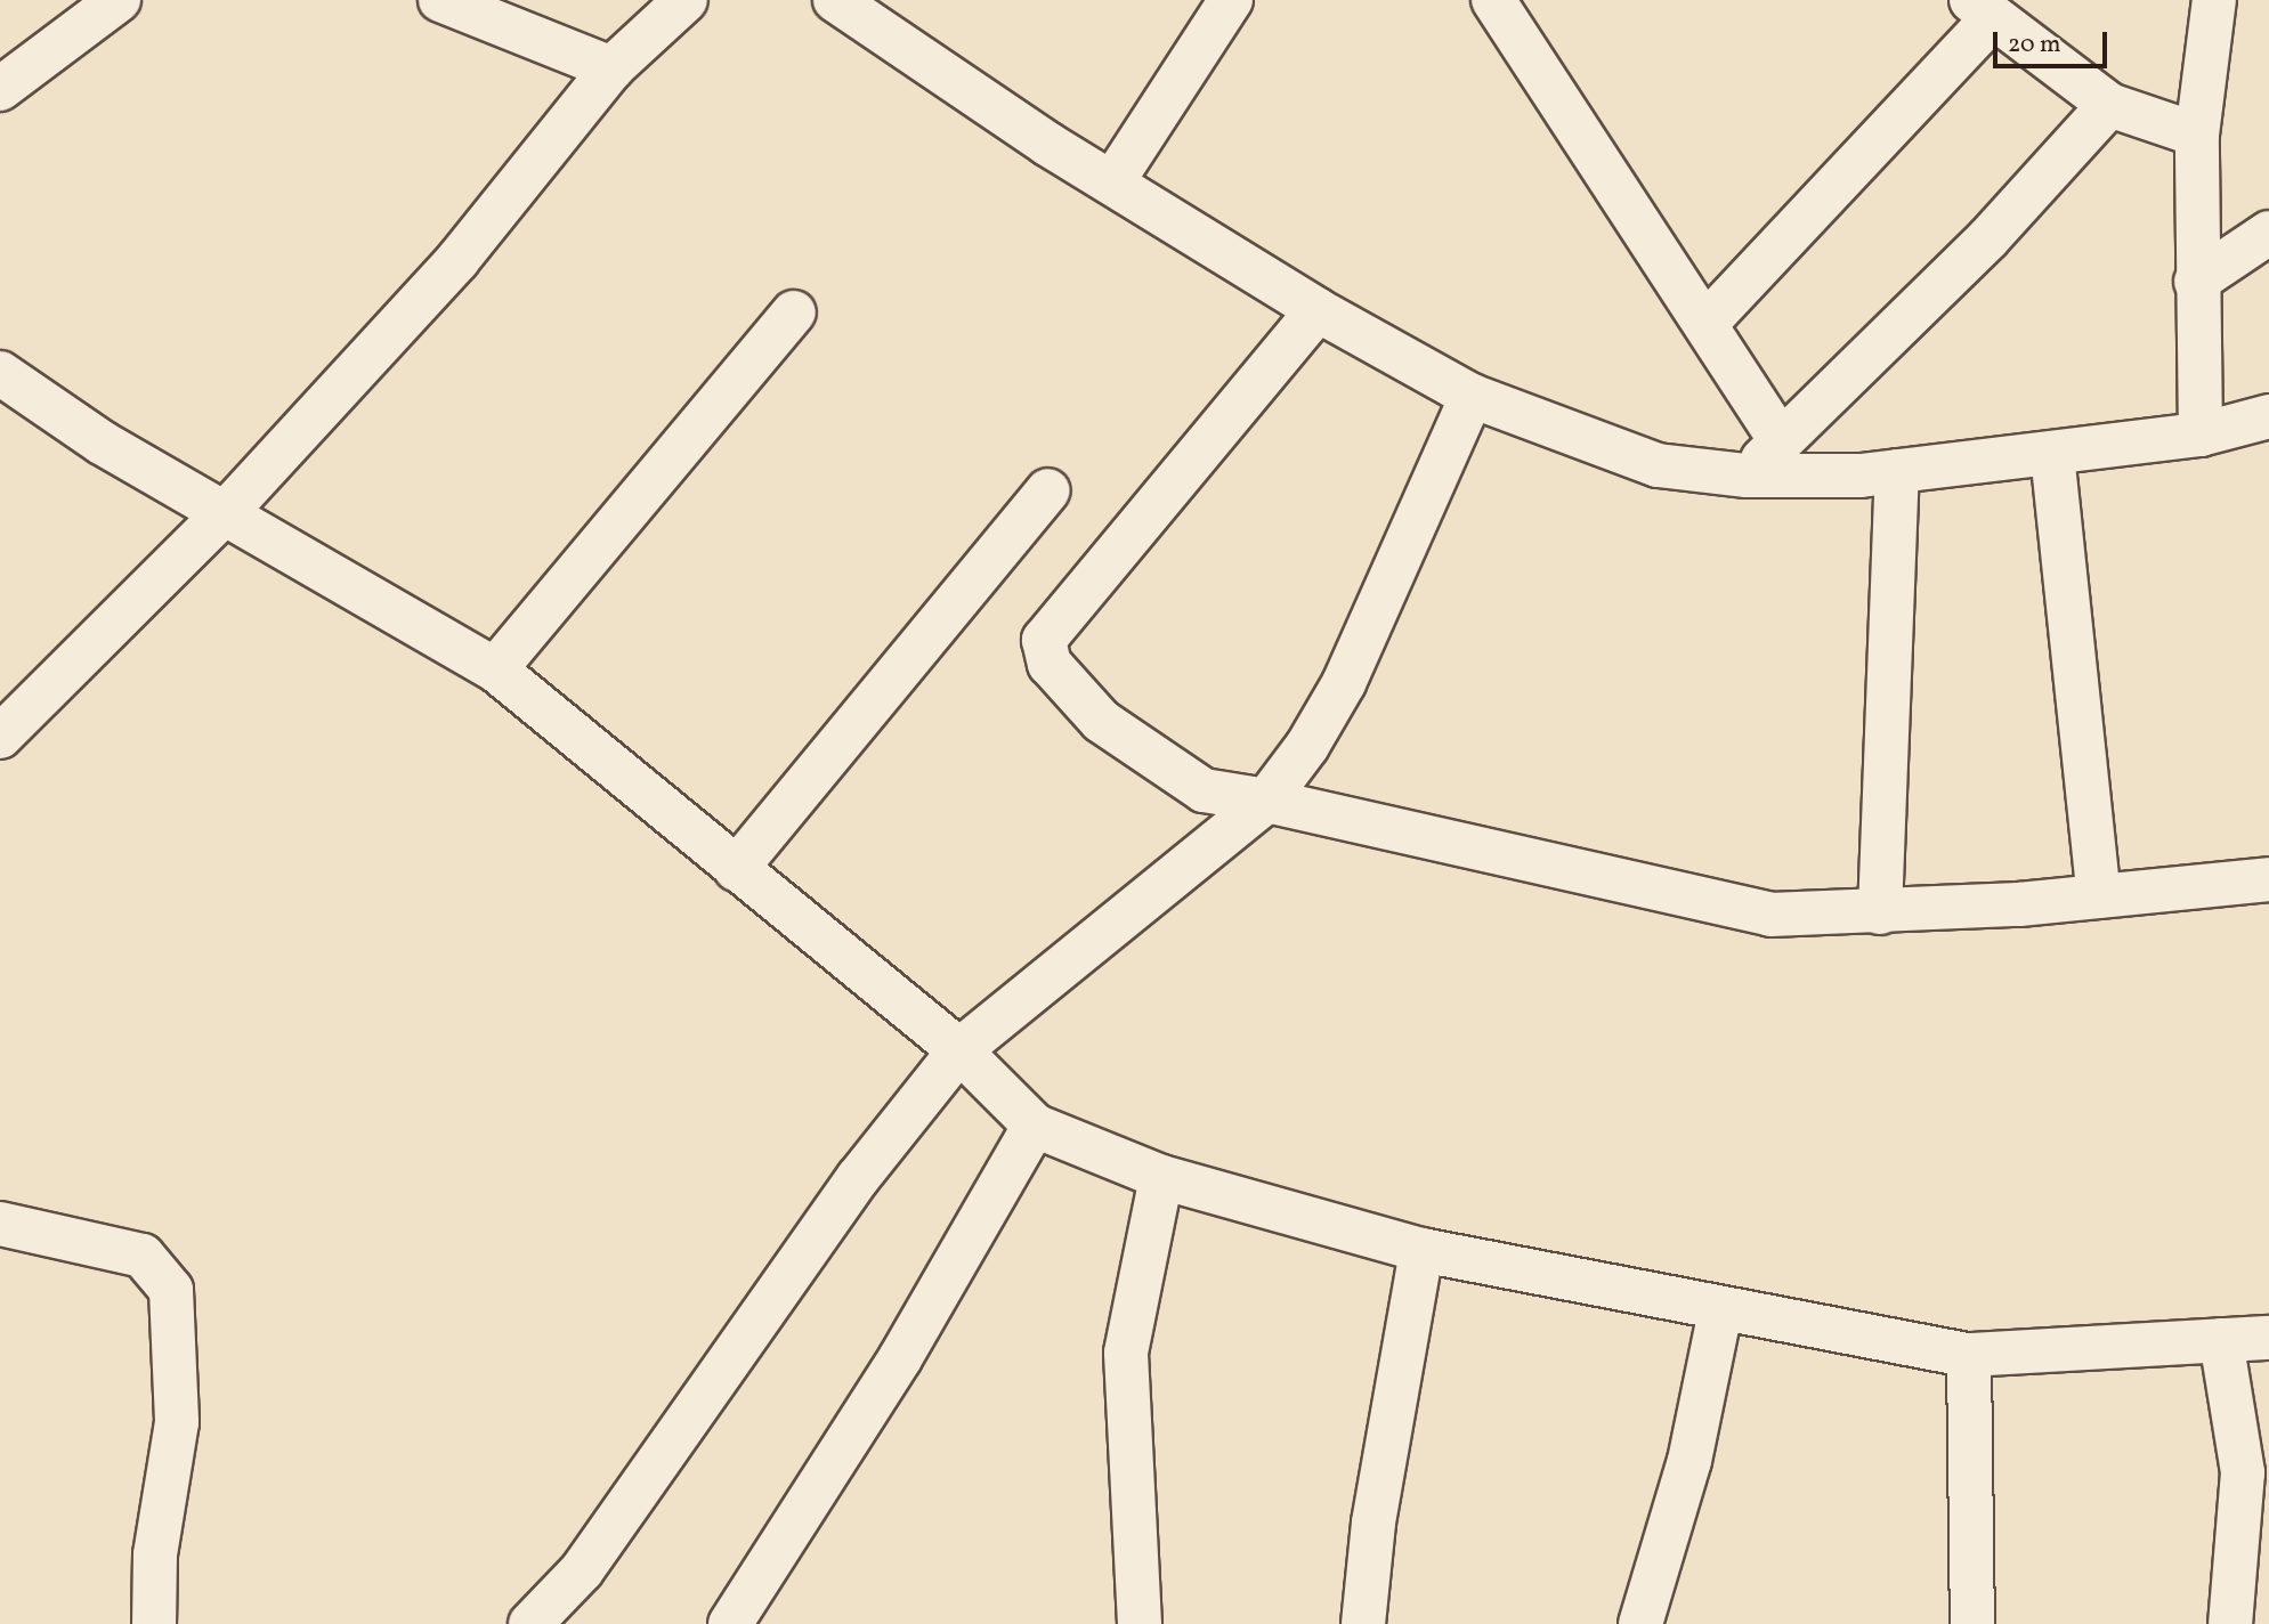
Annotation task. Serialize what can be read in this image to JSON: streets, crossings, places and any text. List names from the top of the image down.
{
  "scale_bar": "20 m"
}
